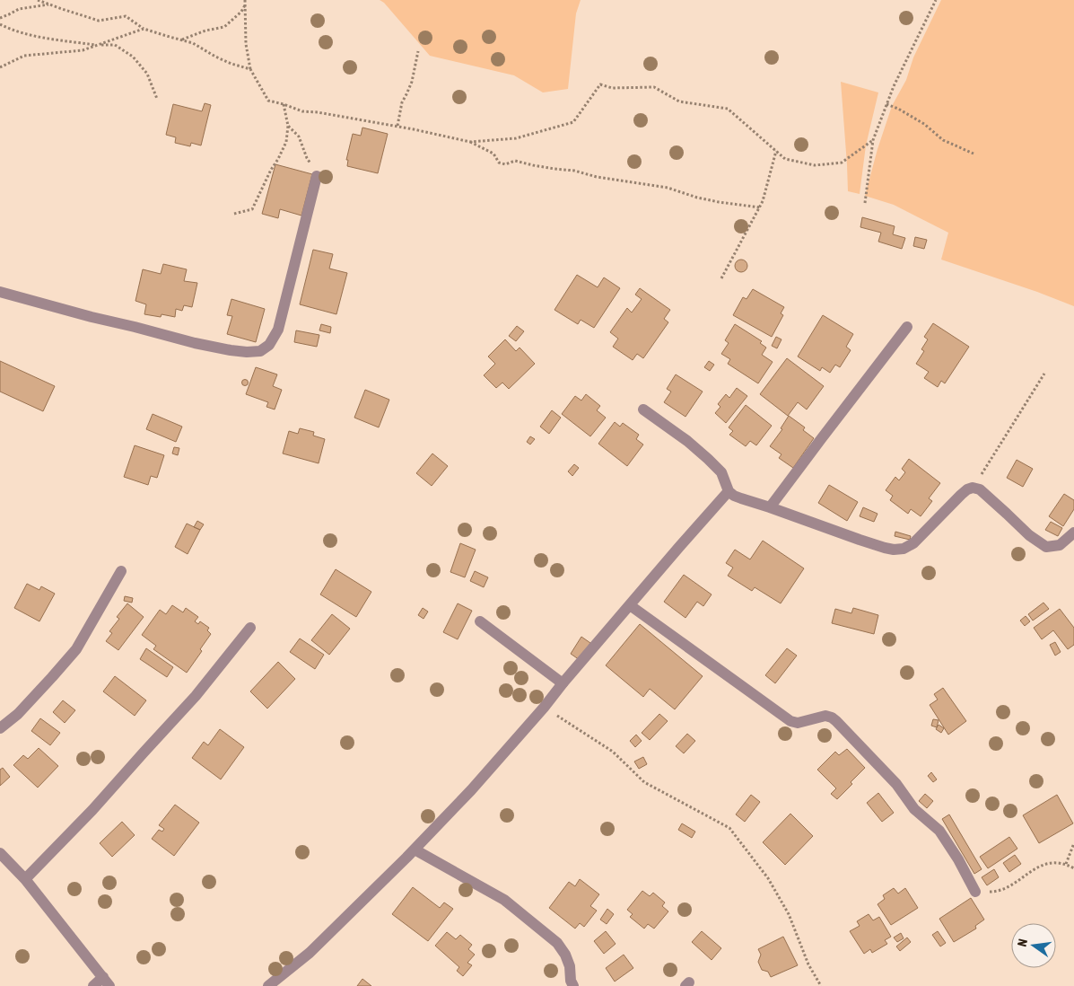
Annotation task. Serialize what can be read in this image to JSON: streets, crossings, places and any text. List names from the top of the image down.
{
  "north": "left"
}
